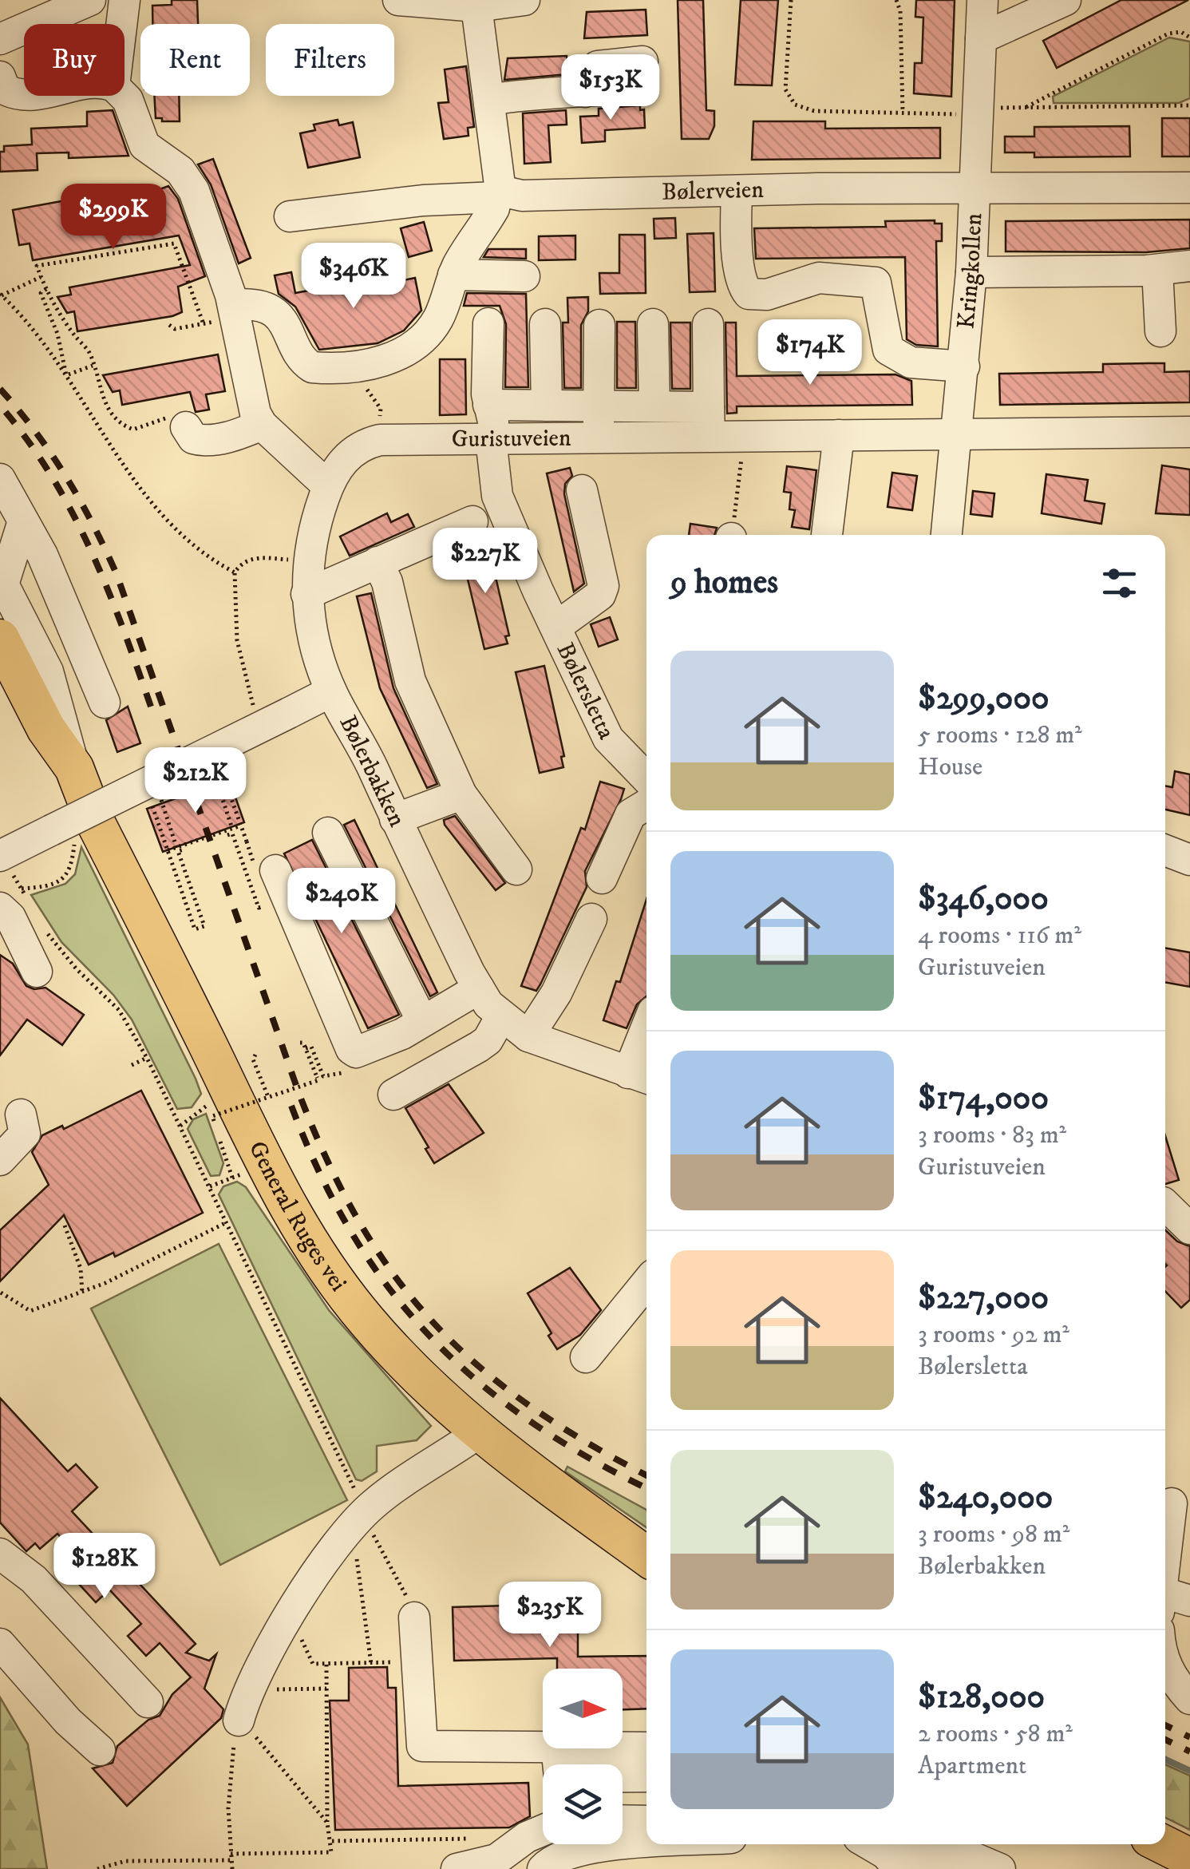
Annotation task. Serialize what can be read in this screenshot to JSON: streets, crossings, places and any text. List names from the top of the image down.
{
  "streets": {
    "main road": ["General Ruges vei"],
    "street": [
      "Bølerveien",
      "Kringkollen",
      "Guristuveien",
      "Bølersletta",
      "Bølerbakken"
    ]
  },
  "crossings": [
    ["Bølerveien", "Kringkollen"],
    ["Kringkollen", "Guristuveien"],
    ["Guristuveien", "Bølersletta"],
    ["Guristuveien", "Bølerbakken"]
  ],
  "north": "right",
  "page": {
    "chip": ["Buy", "Rent", "Filters"],
    "price": [
      "$153K",
      "$299K",
      "$346K",
      "$174K",
      "$227K",
      "$212K",
      "$240K",
      "$128K",
      "$235K"
    ],
    "heading": "9 homes",
    "list": [
      {
        "name": "$299,000",
        "note": "5 rooms · 128 m² · House"
      },
      {
        "name": "$346,000",
        "note": "4 rooms · 116 m² · Guristuveien"
      },
      {
        "name": "$174,000",
        "note": "3 rooms · 83 m² · Guristuveien"
      },
      {
        "name": "$227,000",
        "note": "3 rooms · 92 m² · Bølersletta"
      },
      {
        "name": "$240,000",
        "note": "3 rooms · 98 m² · Bølerbakken"
      },
      {
        "name": "$128,000",
        "note": "2 rooms · 58 m² · Apartment"
      }
    ]
  }
}
